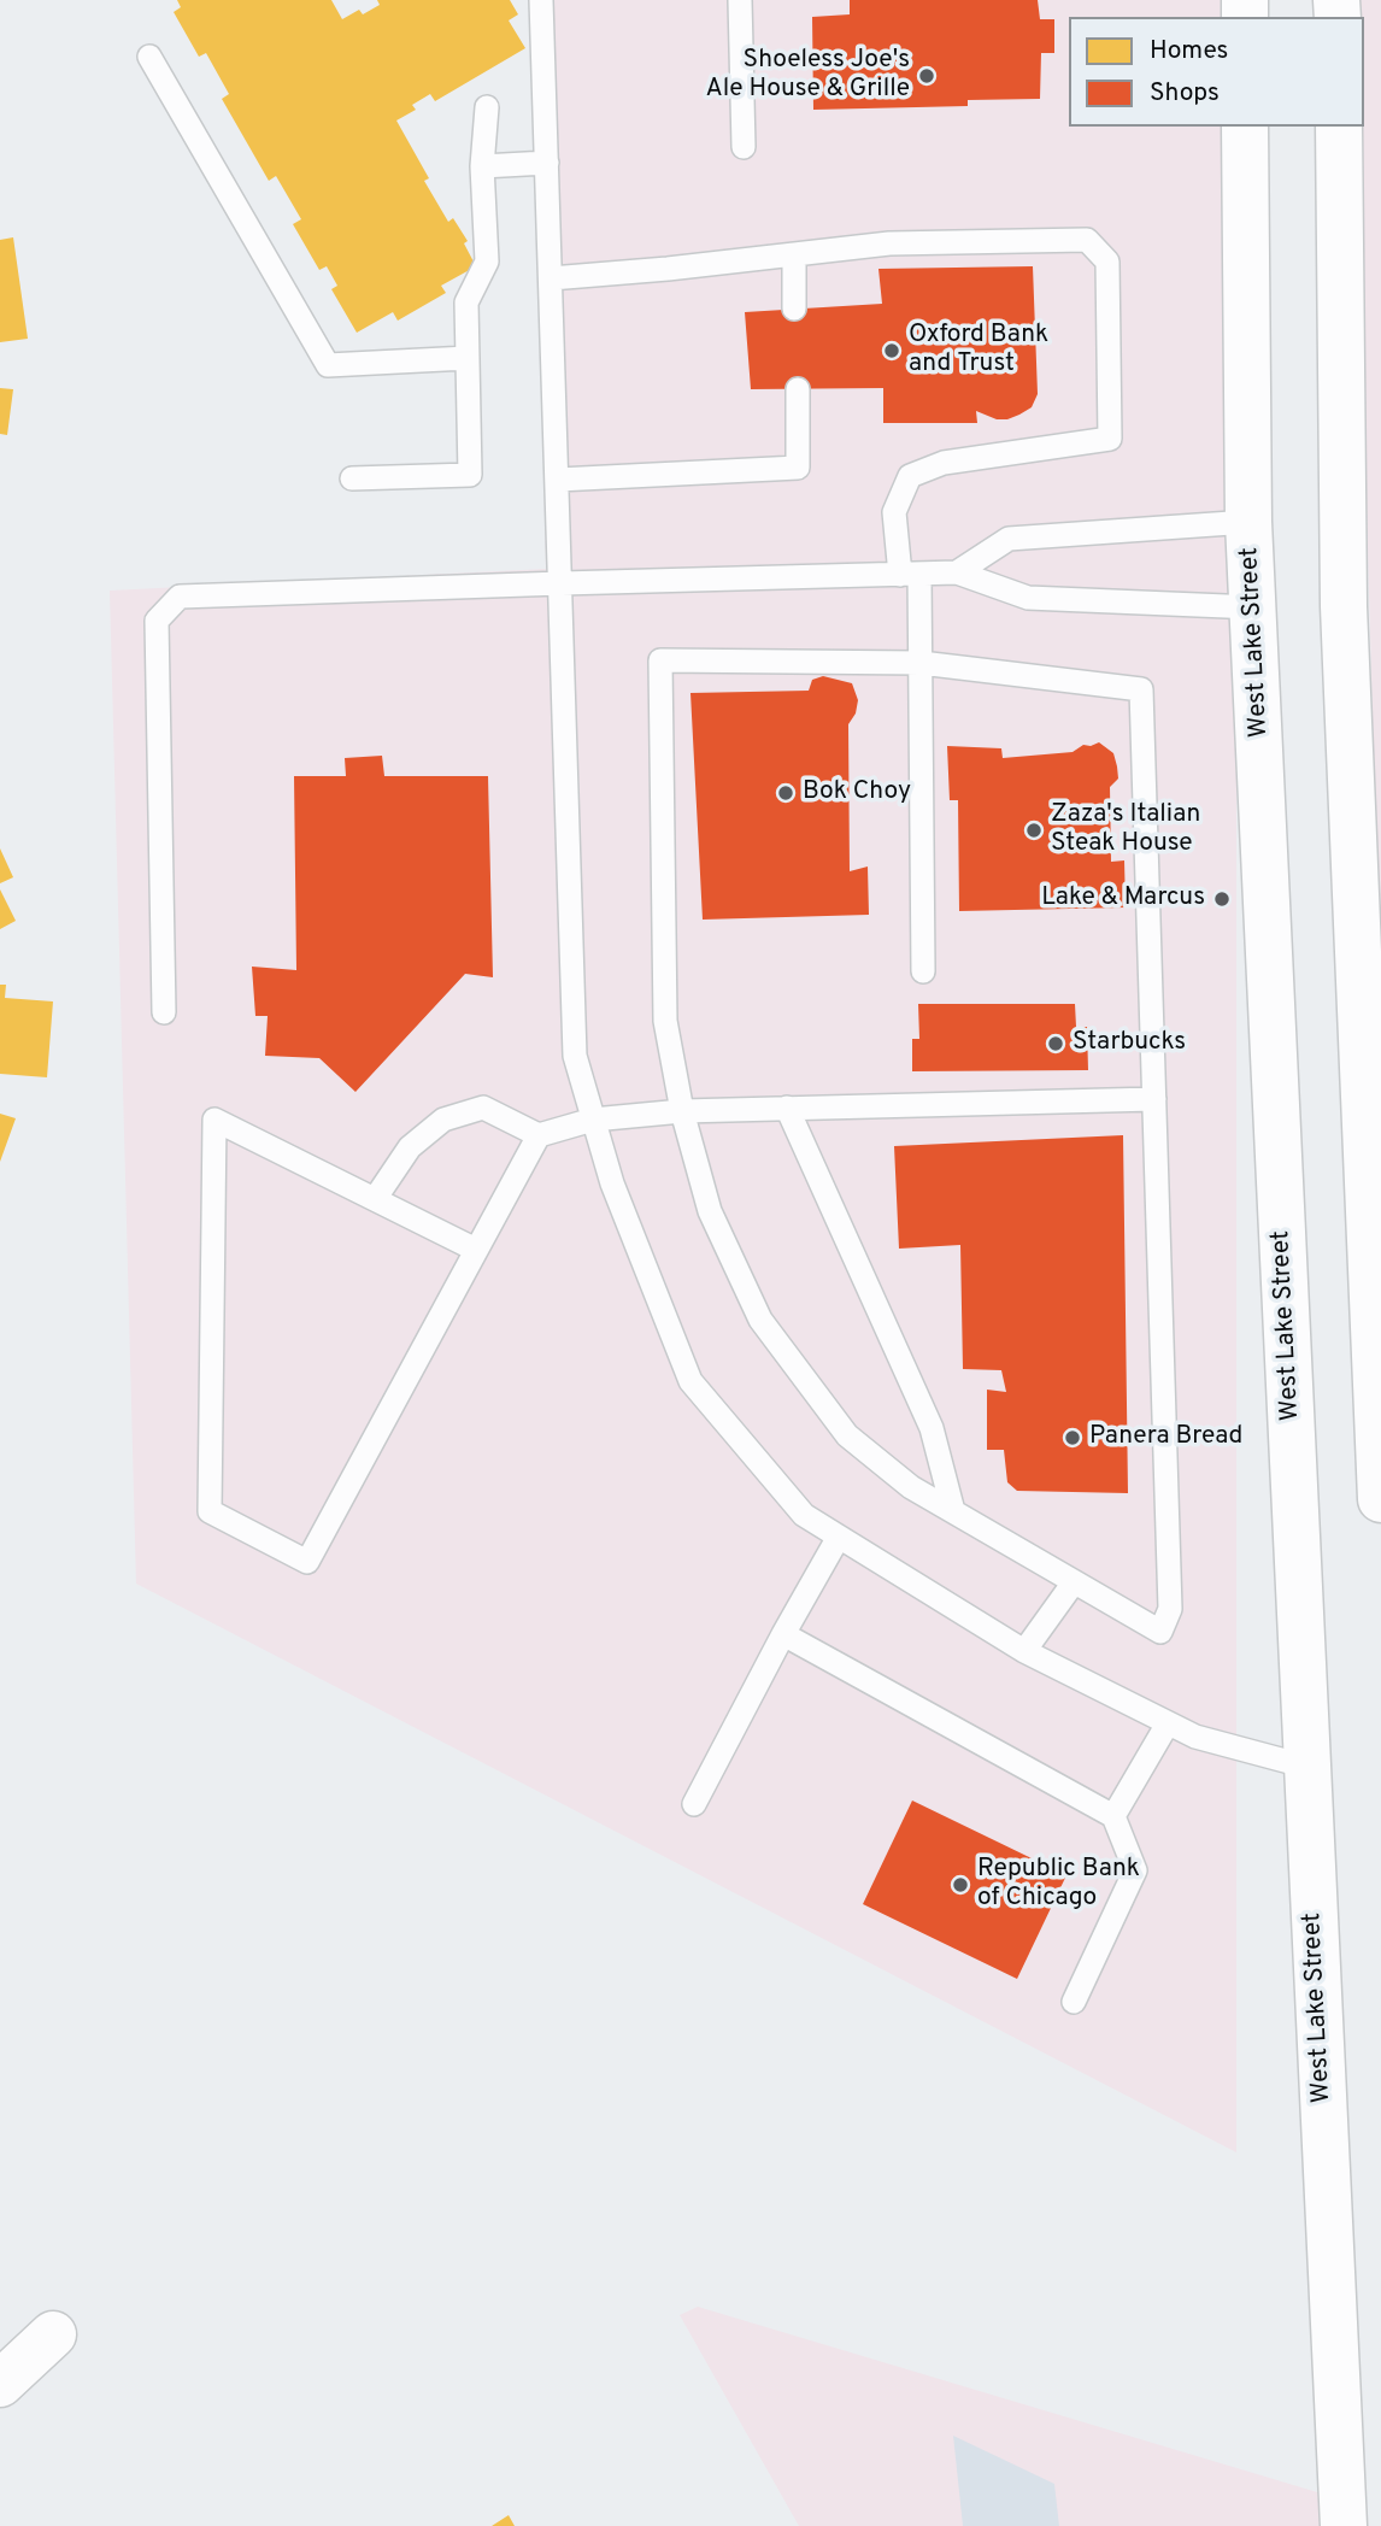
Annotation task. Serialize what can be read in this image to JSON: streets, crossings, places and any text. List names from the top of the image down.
{
  "streets": {
    "main road": ["West Lake Street"]
  },
  "places": [
    "Shoeless Joe's Ale House & Grille",
    "Oxford Bank and Trust",
    "Bok Choy",
    "Zaza's Italian Steak House",
    "Lake & Marcus",
    "Starbucks",
    "Panera Bread",
    "Republic Bank of Chicago"
  ],
  "legend": ["Homes", "Shops"]
}
